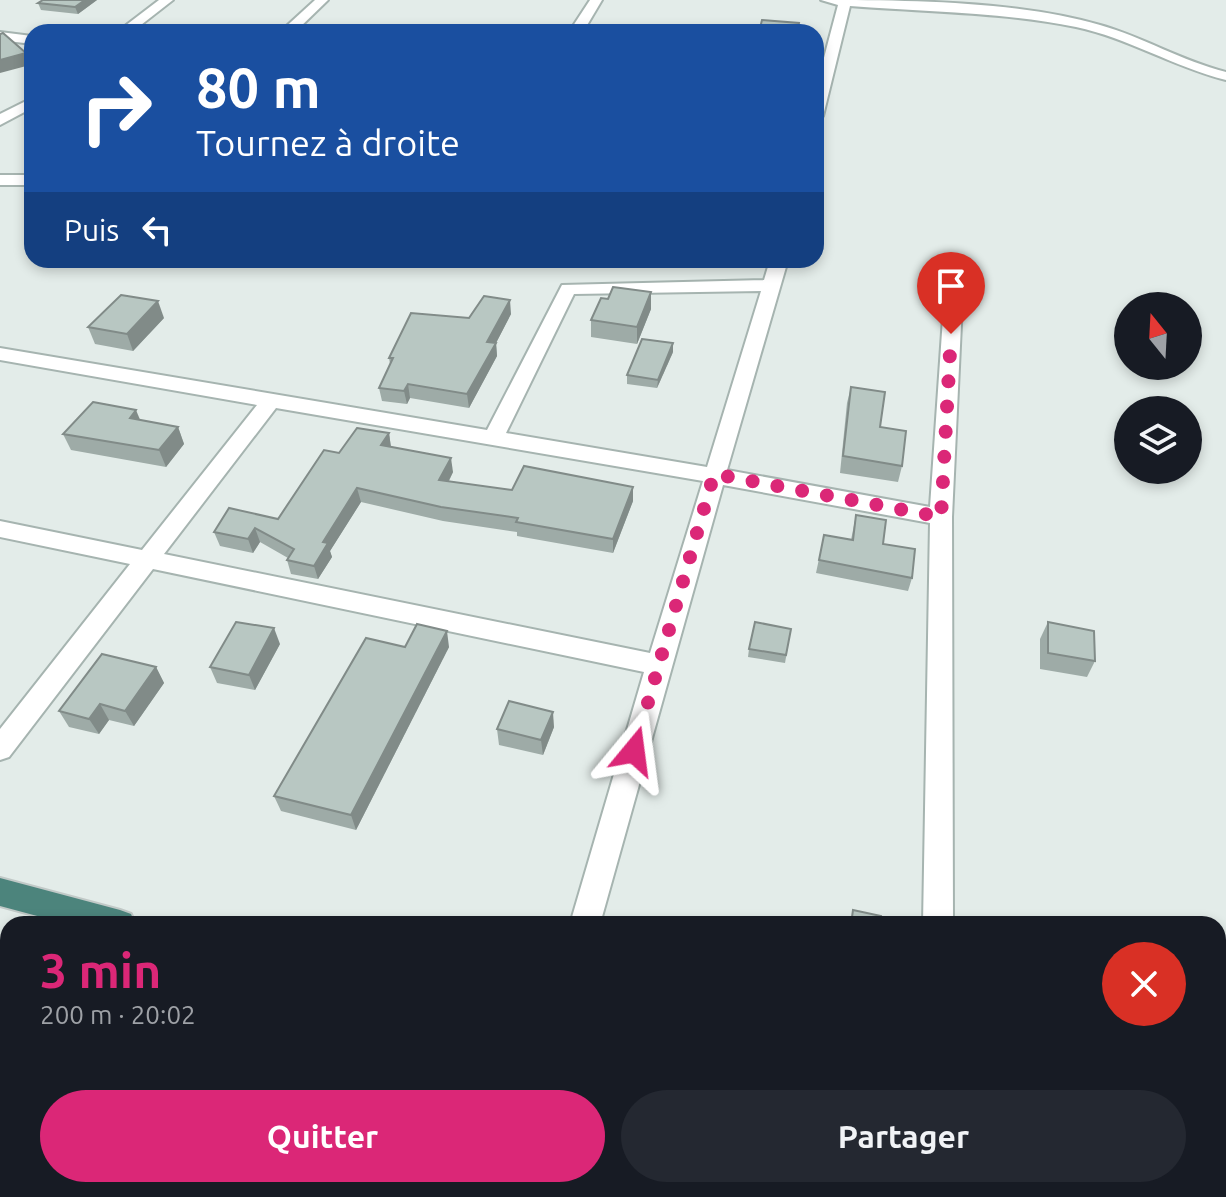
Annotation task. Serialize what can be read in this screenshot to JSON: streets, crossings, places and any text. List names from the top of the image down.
{
  "north": "top",
  "page": {
    "turn": ["80 m", "Tournez à droite"],
    "then": "Puis",
    "heading": ["3 min", "200 m · 20:02"],
    "buttons": ["Quitter", "Partager"]
  }
}
